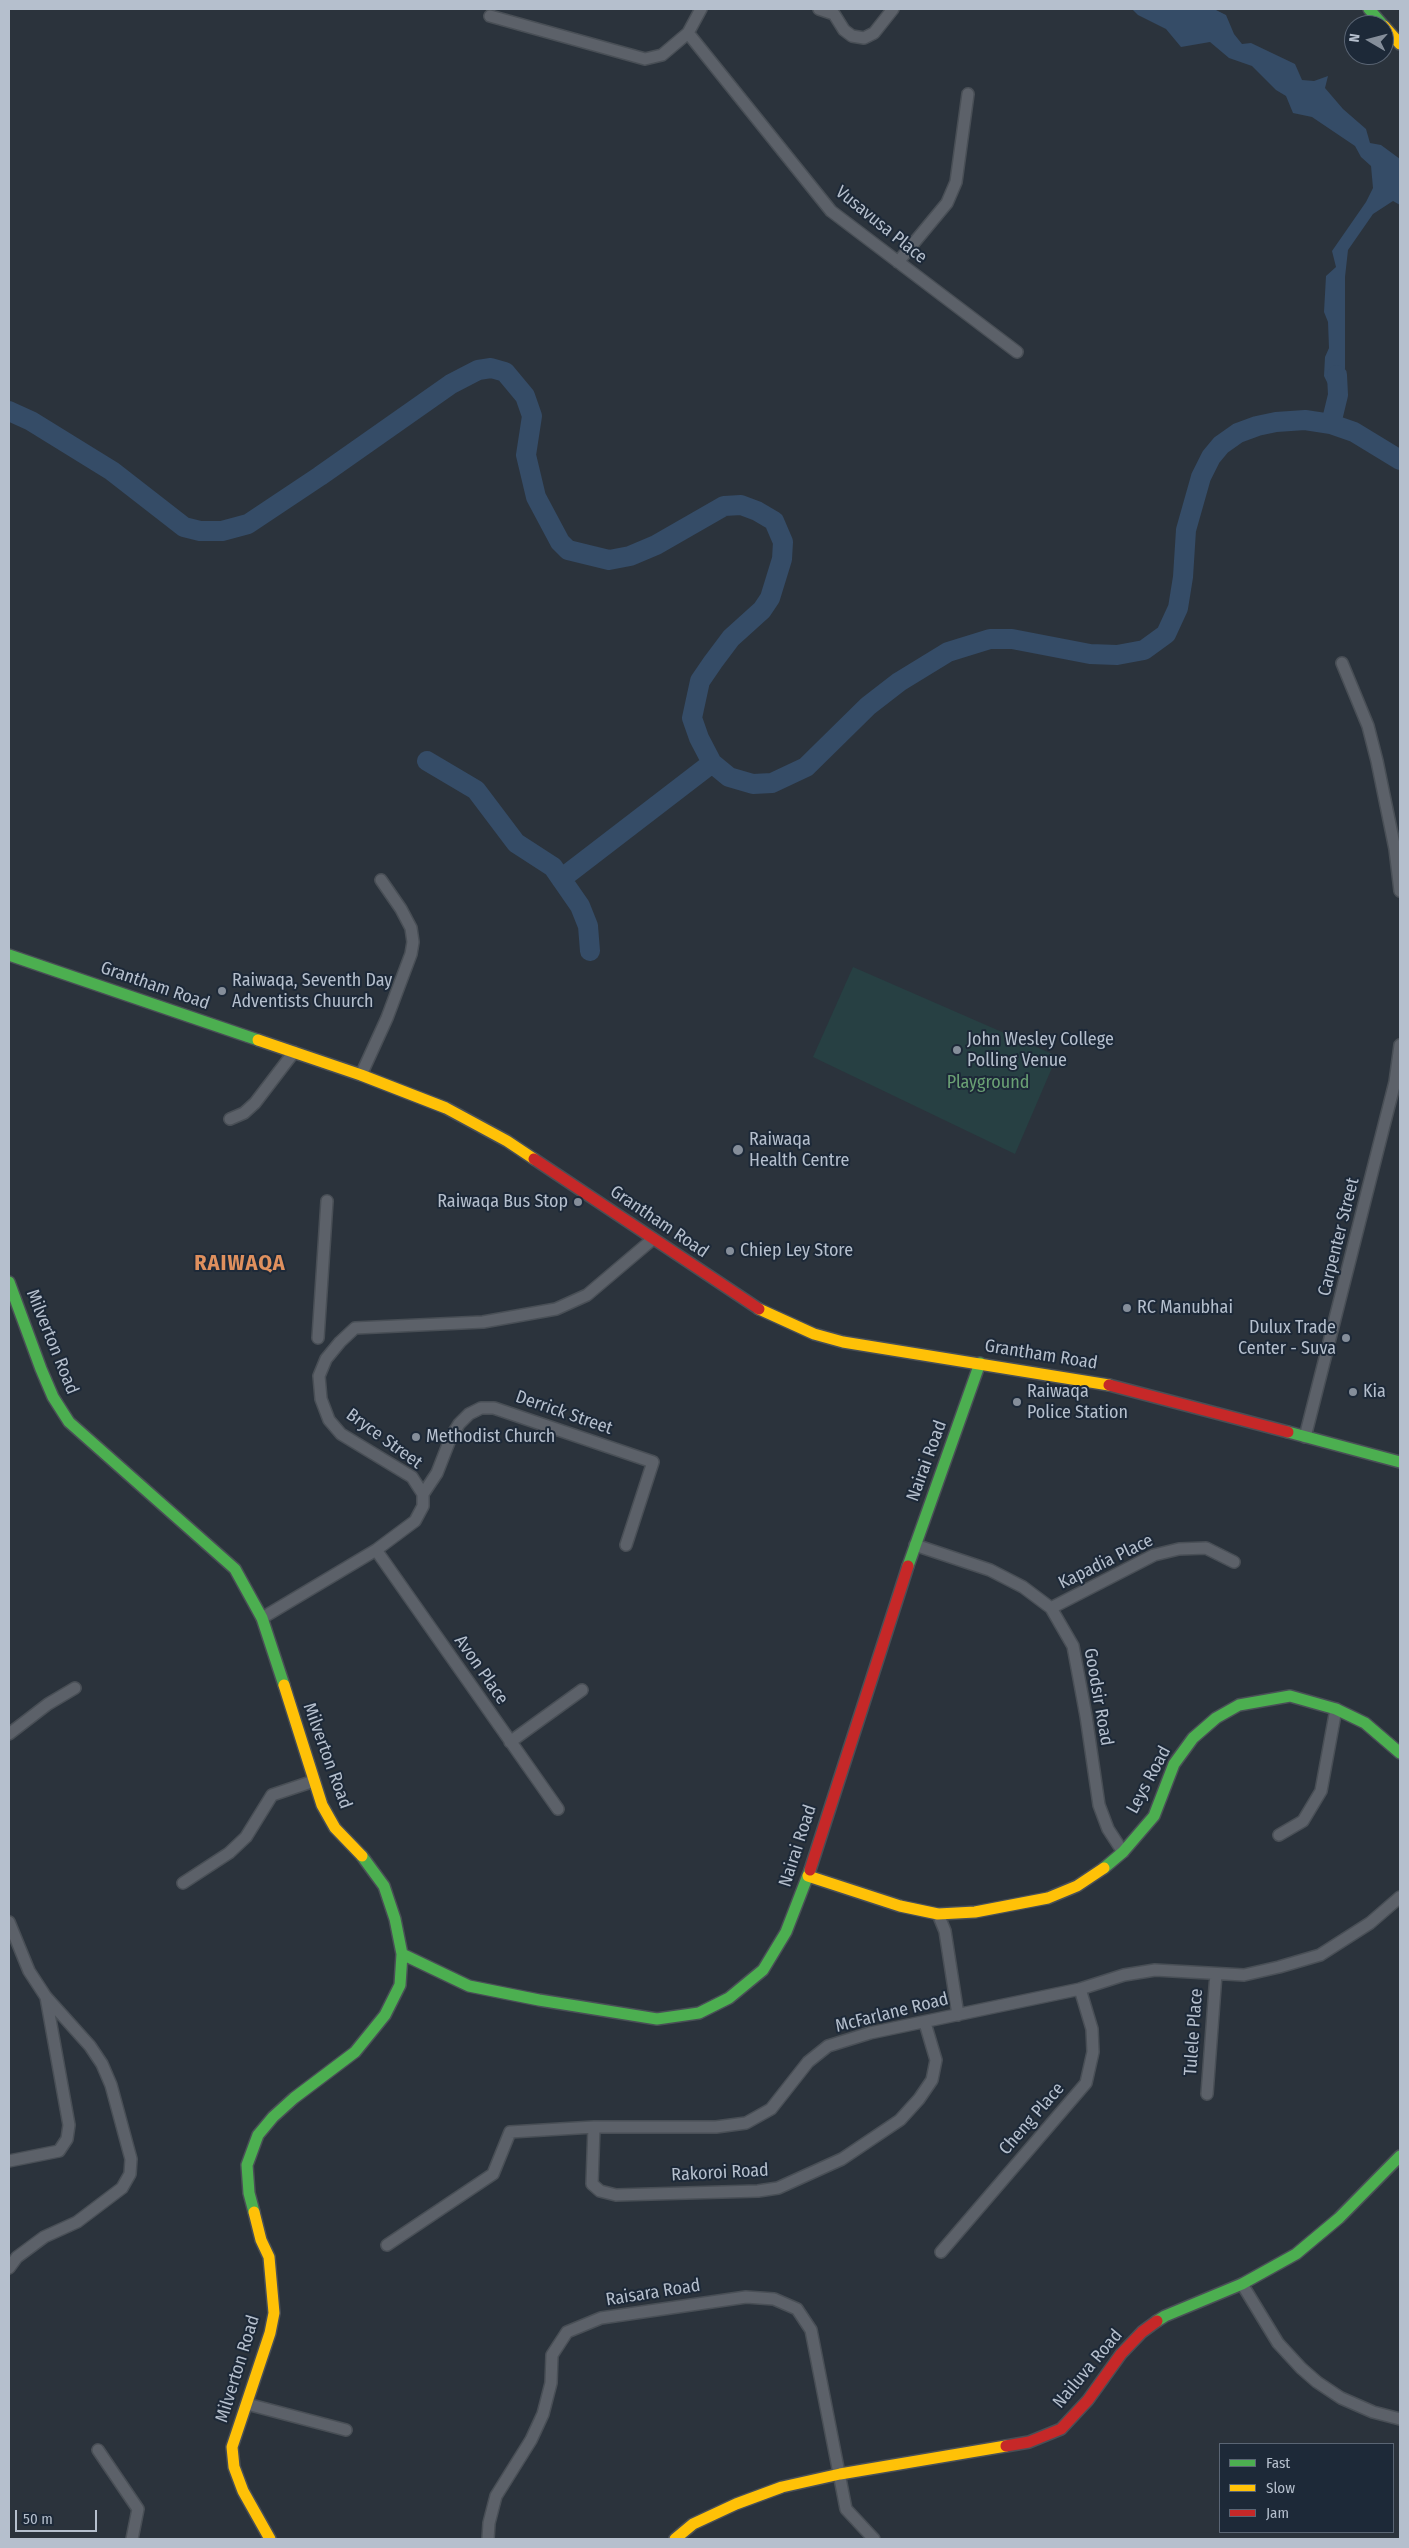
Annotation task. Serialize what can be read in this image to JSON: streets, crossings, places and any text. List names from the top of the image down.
{
  "streets": {
    "main road": [
      "Grantham Road",
      "Milverton Road",
      "Nairai Road",
      "Leys Road",
      "Nailuva Road"
    ],
    "street": [
      "Vusavusa Place",
      "Carpenter Street",
      "Derrick Street",
      "Bryce Street",
      "Kapadia Place",
      "Avon Place",
      "Goodsir Road",
      "McFarlane Road",
      "Tulele Place",
      "Cheng Place",
      "Rakoroi Road",
      "Raisara Road"
    ]
  },
  "crossings": [
    ["Grantham Road", "Carpenter Street"],
    ["Grantham Road", "Bryce Street"],
    ["Grantham Road", "Nairai Road"],
    ["Milverton Road", "Bryce Street"],
    ["Milverton Road", "Nairai Road"],
    ["Derrick Street", "Bryce Street"],
    ["Bryce Street", "Avon Place"],
    ["Nairai Road", "Goodsir Road"],
    ["Nairai Road", "Leys Road"],
    ["Kapadia Place", "Goodsir Road"],
    ["Goodsir Road", "Leys Road"],
    ["McFarlane Road", "Tulele Place"],
    ["McFarlane Road", "Cheng Place"],
    ["McFarlane Road", "Rakoroi Road"],
    ["Raisara Road", "Nailuva Road"]
  ],
  "districts": ["RAIWAQA"],
  "parks": ["Playground"],
  "places": [
    "Raiwaqa, Seventh Day Adventists Chuurch",
    "John Wesley College Polling Venue",
    "Raiwaqa Health Centre",
    "Raiwaqa Bus Stop",
    "Chiep Ley Store",
    "RC Manubhai",
    "Dulux Trade Center - Suva",
    "Kia",
    "Raiwaqa Police Station",
    "Methodist Church"
  ],
  "legend": ["Fast", "Slow", "Jam"],
  "scale_bar": "50 m",
  "north": "left"
}
